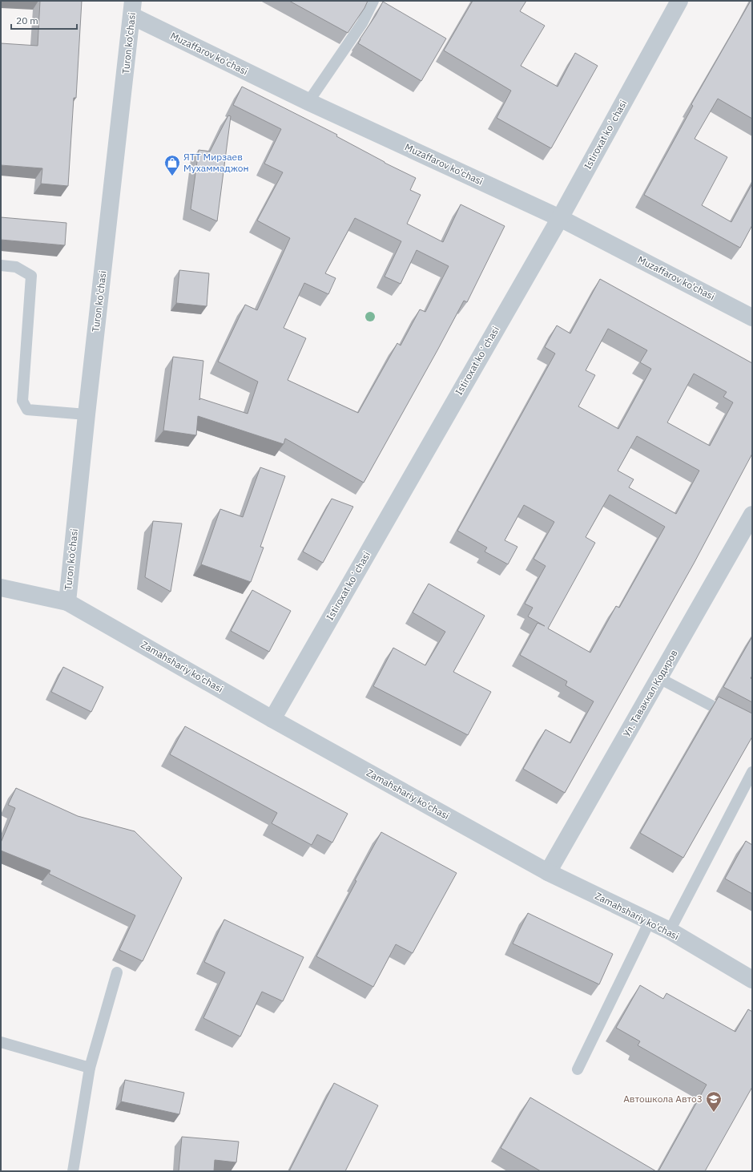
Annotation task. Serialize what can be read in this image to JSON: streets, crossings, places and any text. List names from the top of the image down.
{
  "streets": {
    "street": [
      "Turon ko'chasi",
      "Muzaffarov ko'chasi",
      "Istiroxat koʻchasi",
      "Zamahshariy ko'chasi",
      "Ул. Таваккал Кодиров"
    ]
  },
  "crossings": [
    ["Turon ko'chasi", "Muzaffarov ko'chasi"],
    ["Turon ko'chasi", "Zamahshariy ko'chasi"],
    ["Muzaffarov ko'chasi", "Istiroxat koʻchasi"],
    ["Istiroxat koʻchasi", "Zamahshariy ko'chasi"],
    ["Zamahshariy ko'chasi", "Ул. Таваккал Кодиров"]
  ],
  "places": {
    "shop": ["ЯТТ Мирзаев Мухаммаджон"],
    "school or university": ["Автошкола Авто3"]
  },
  "scale_bar": "20 m"
}
